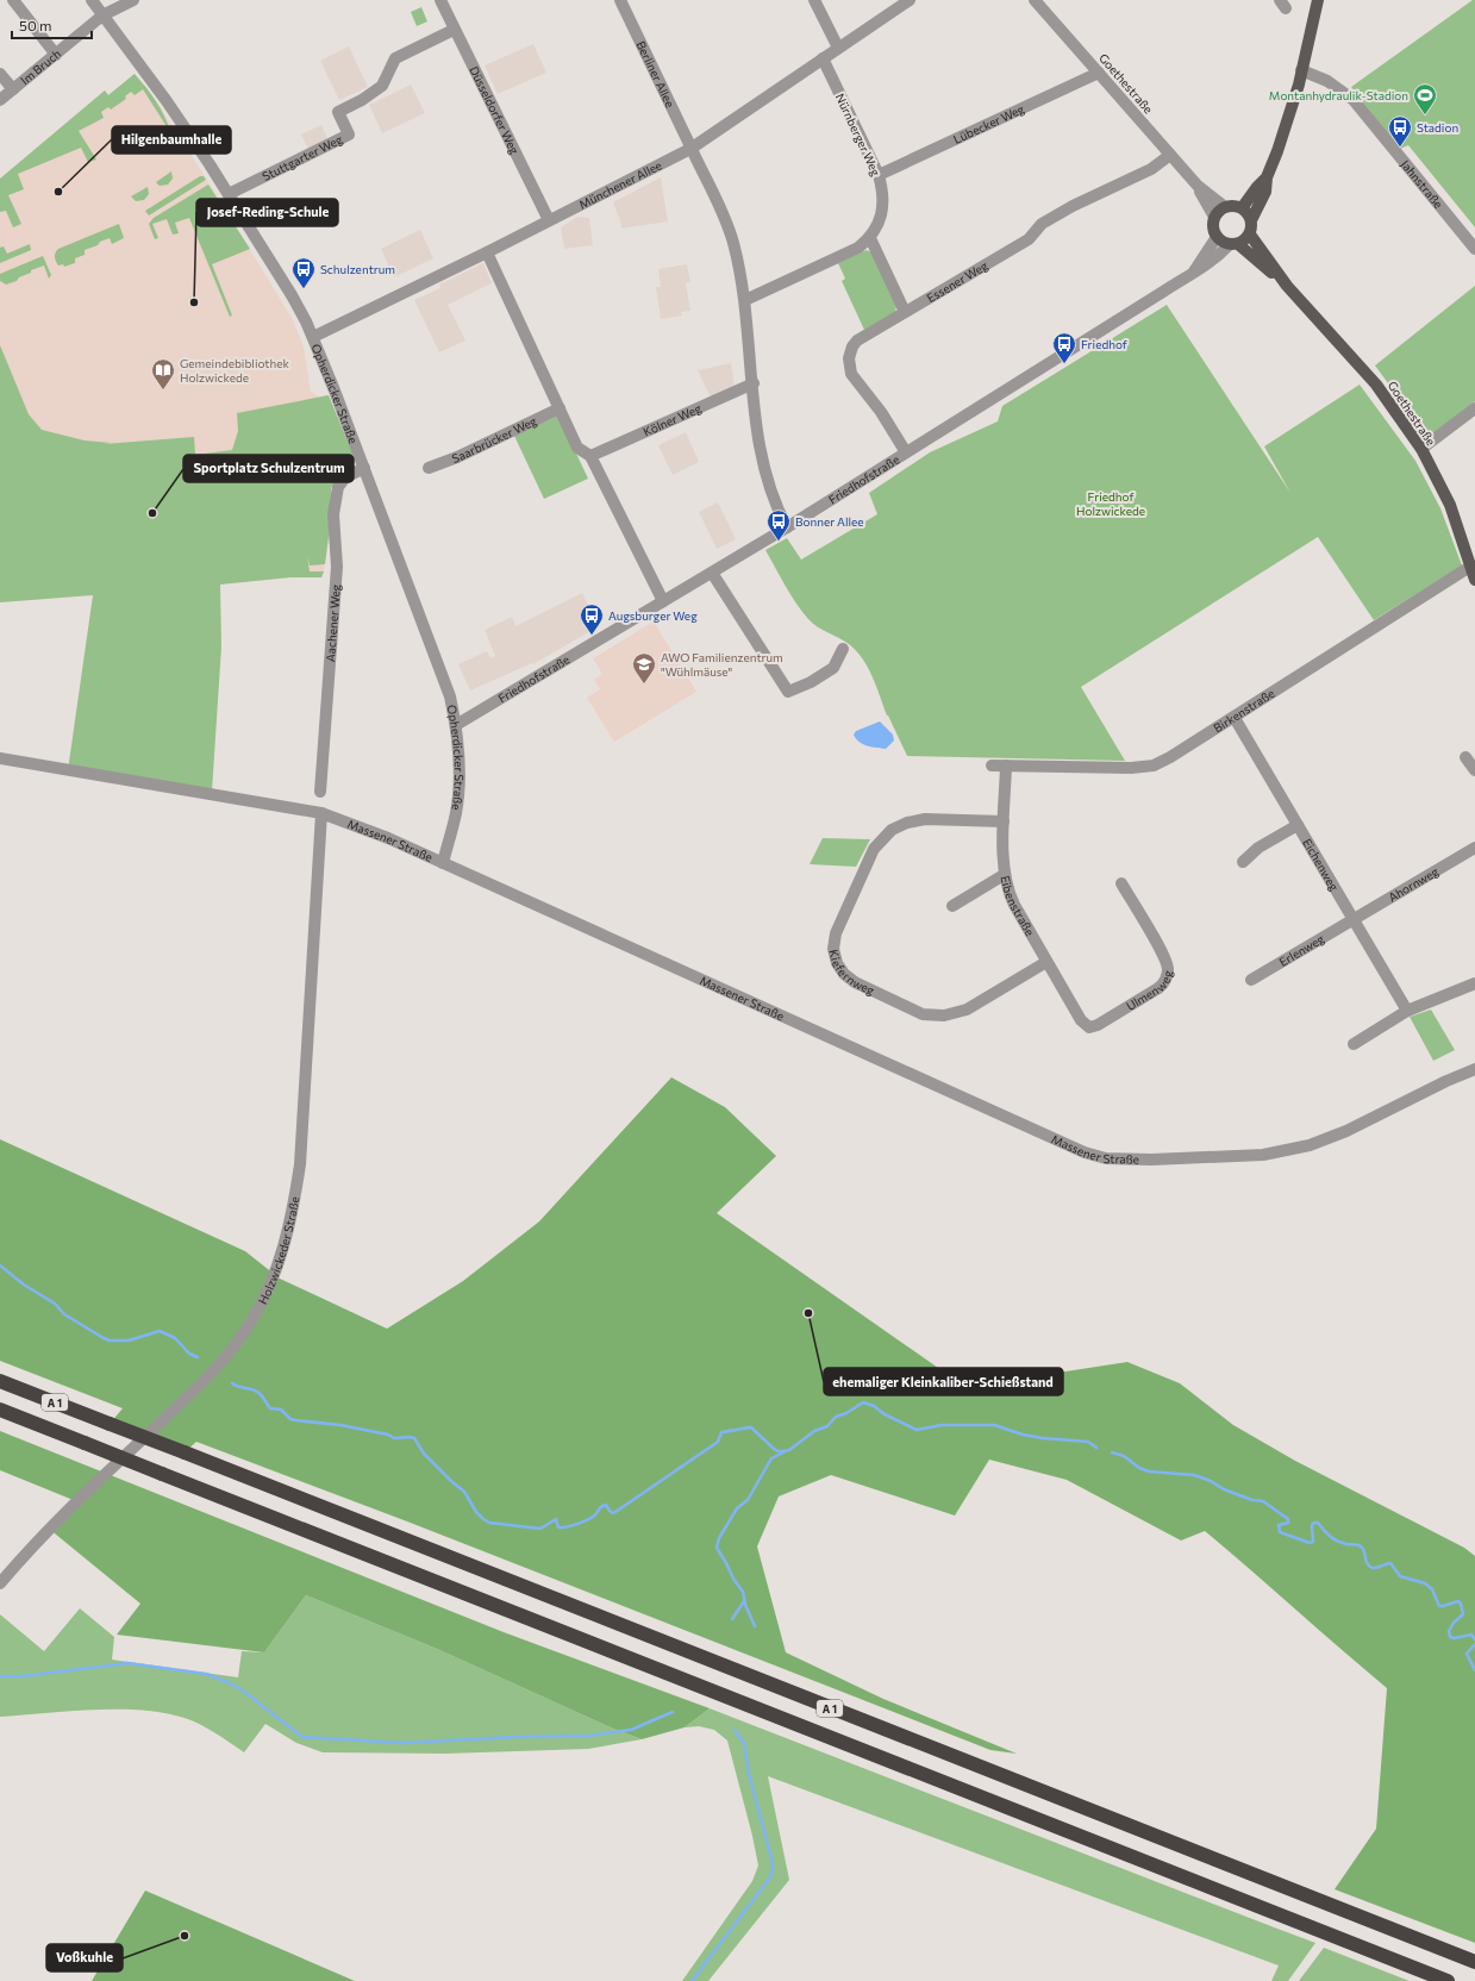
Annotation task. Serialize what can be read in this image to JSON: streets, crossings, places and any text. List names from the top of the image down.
{
  "streets": {
    "highway": ["A 1"],
    "main road": ["Goethestraße"],
    "street": [
      "Im Bruch",
      "Berliner Allee",
      "Düsseldorfer Weg",
      "Lübecker Weg",
      "Nürnberger Weg",
      "Stuttgarter Weg",
      "Münchener Allee",
      "Jahnstraße",
      "Essener Weg",
      "Opherdicker Straße",
      "Kölner Weg",
      "Saarbrücker Weg",
      "Friedhofstraße",
      "Aachener Weg",
      "Birkenstraße",
      "Massener Straße",
      "Eichenweg",
      "Ahornweg",
      "Eibenstraße",
      "Erlenweg",
      "Kiefernweg",
      "Ulmenweg",
      "Holzwickeder Straße"
    ]
  },
  "crossings": [
    ["Im Bruch", "Opherdicker Straße"],
    ["Berliner Allee", "Münchener Allee"],
    ["Goethestraße", "Lübecker Weg"],
    ["Goethestraße", "Essener Weg"],
    ["Goethestraße", "Friedhofstraße"],
    ["Goethestraße", "Birkenstraße"],
    ["Düsseldorfer Weg", "Stuttgarter Weg"],
    ["Düsseldorfer Weg", "Münchener Allee"],
    ["Lübecker Weg", "Nürnberger Weg"],
    ["Nürnberger Weg", "Münchener Allee"],
    ["Stuttgarter Weg", "Opherdicker Straße"],
    ["Münchener Allee", "Opherdicker Straße"],
    ["Essener Weg", "Friedhofstraße"],
    ["Opherdicker Straße", "Friedhofstraße"],
    ["Opherdicker Straße", "Aachener Weg"],
    ["Opherdicker Straße", "Massener Straße"],
    ["Birkenstraße", "Eichenweg"],
    ["Birkenstraße", "Eibenstraße"],
    ["Massener Straße", "Holzwickeder Straße"],
    ["Eichenweg", "Ahornweg"],
    ["Eichenweg", "Erlenweg"],
    ["Ahornweg", "Erlenweg"],
    ["Eibenstraße", "Kiefernweg"],
    ["Eibenstraße", "Ulmenweg"]
  ],
  "parks": ["Friedhof Holzwickede"],
  "places": {
    "sports": ["Montanhydraulik-Stadion"],
    "bus stop": [
      "Stadion",
      "Schulzentrum",
      "Friedhof",
      "Bonner Allee",
      "Augsburger Weg"
    ],
    "other": [
      "Hilgenbaumhalle",
      "Josef-Reding-Schule",
      "Sportplatz Schulzentrum",
      "ehemaliger Kleinkaliber-Schießstand",
      "Voßkuhle"
    ],
    "library": ["Gemeindebibliothek Holzwickede"],
    "school or university": ["AWO Familienzentrum \"Wühlmäuse\""]
  },
  "scale_bar": "50 m"
}
